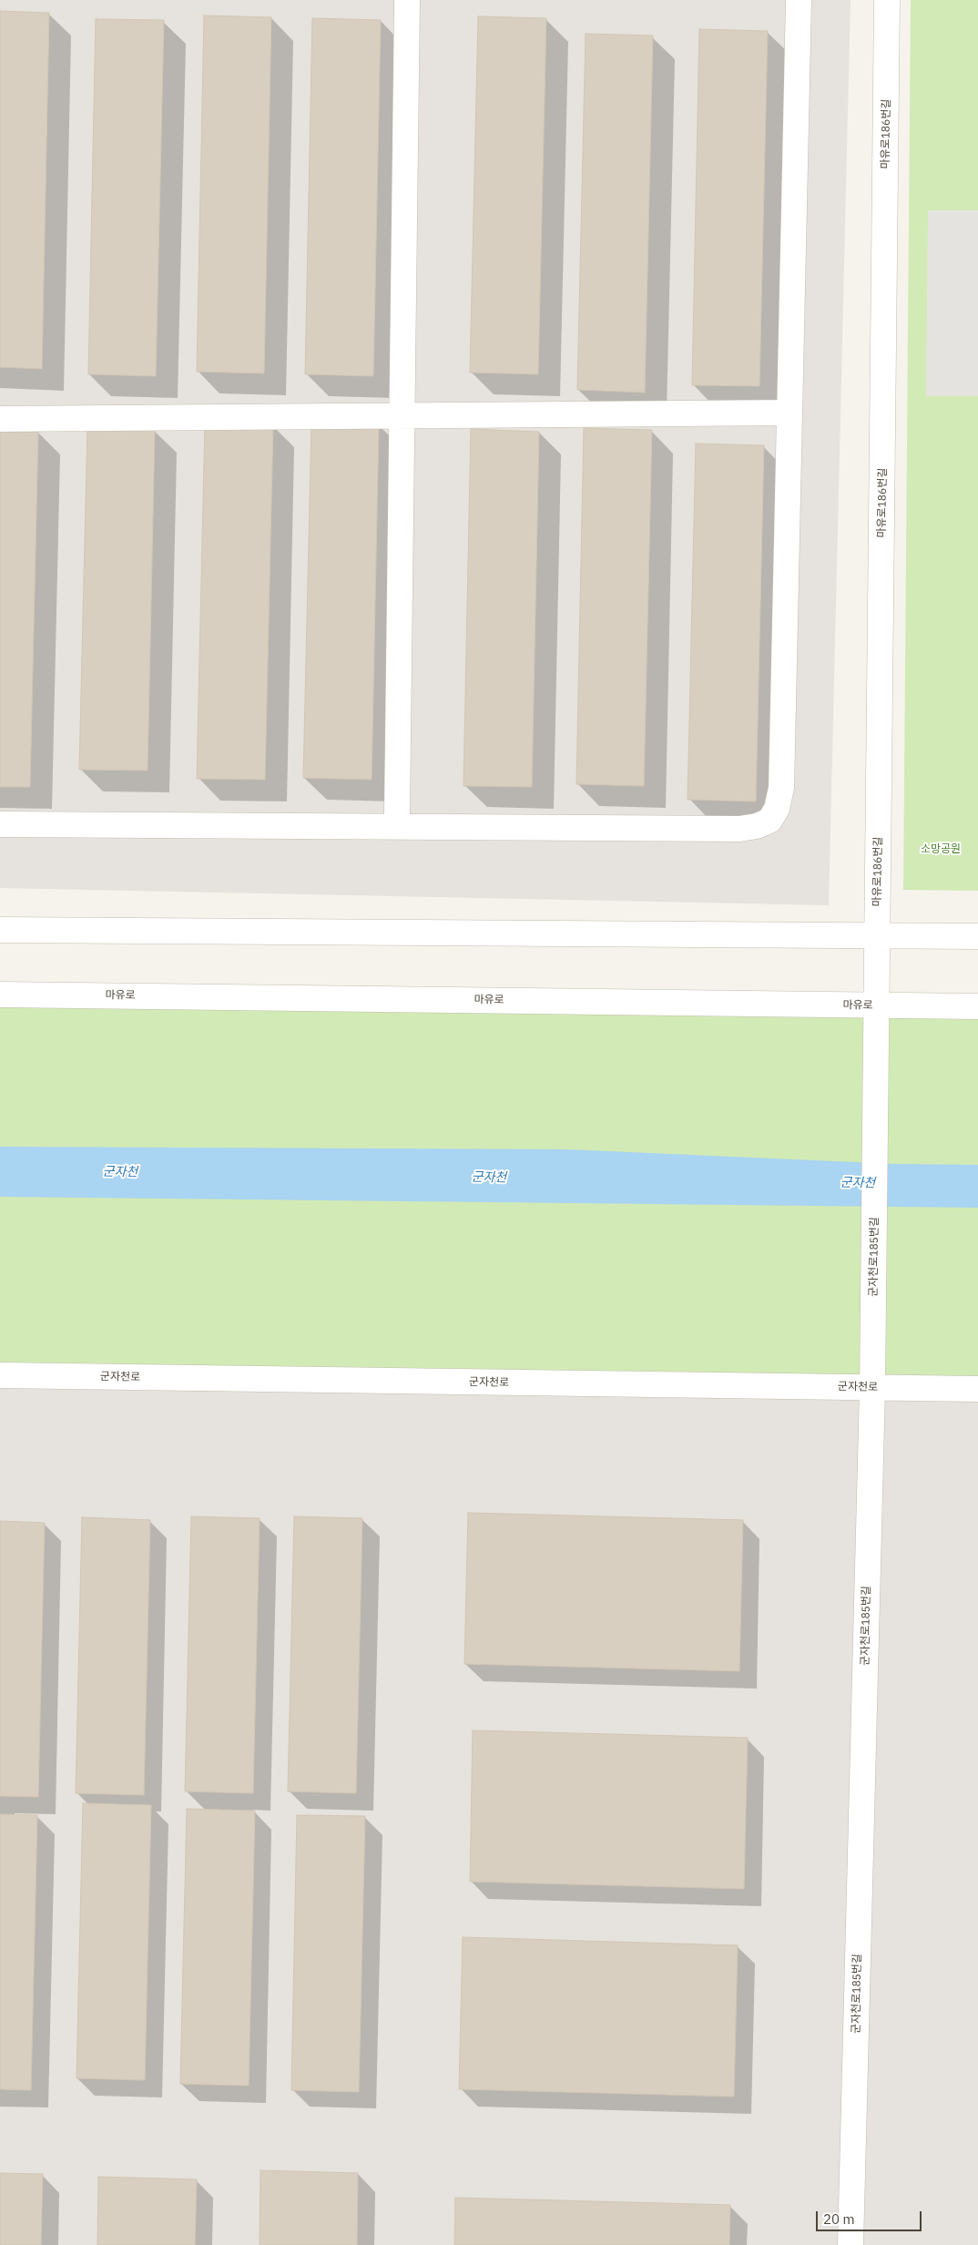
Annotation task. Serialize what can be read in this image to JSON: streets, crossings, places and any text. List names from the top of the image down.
{
  "streets": {
    "street": [
      "마유로186번길",
      "마유로",
      "군자천로185번길",
      "군자천로"
    ]
  },
  "crossings": [
    ["마유로186번길", "마유로"],
    ["마유로186번길", "군자천로185번길"],
    ["마유로", "군자천로185번길"],
    ["군자천로185번길", "군자천로"]
  ],
  "water": ["군자천"],
  "parks": ["소망공원"],
  "scale_bar": "20 m"
}
